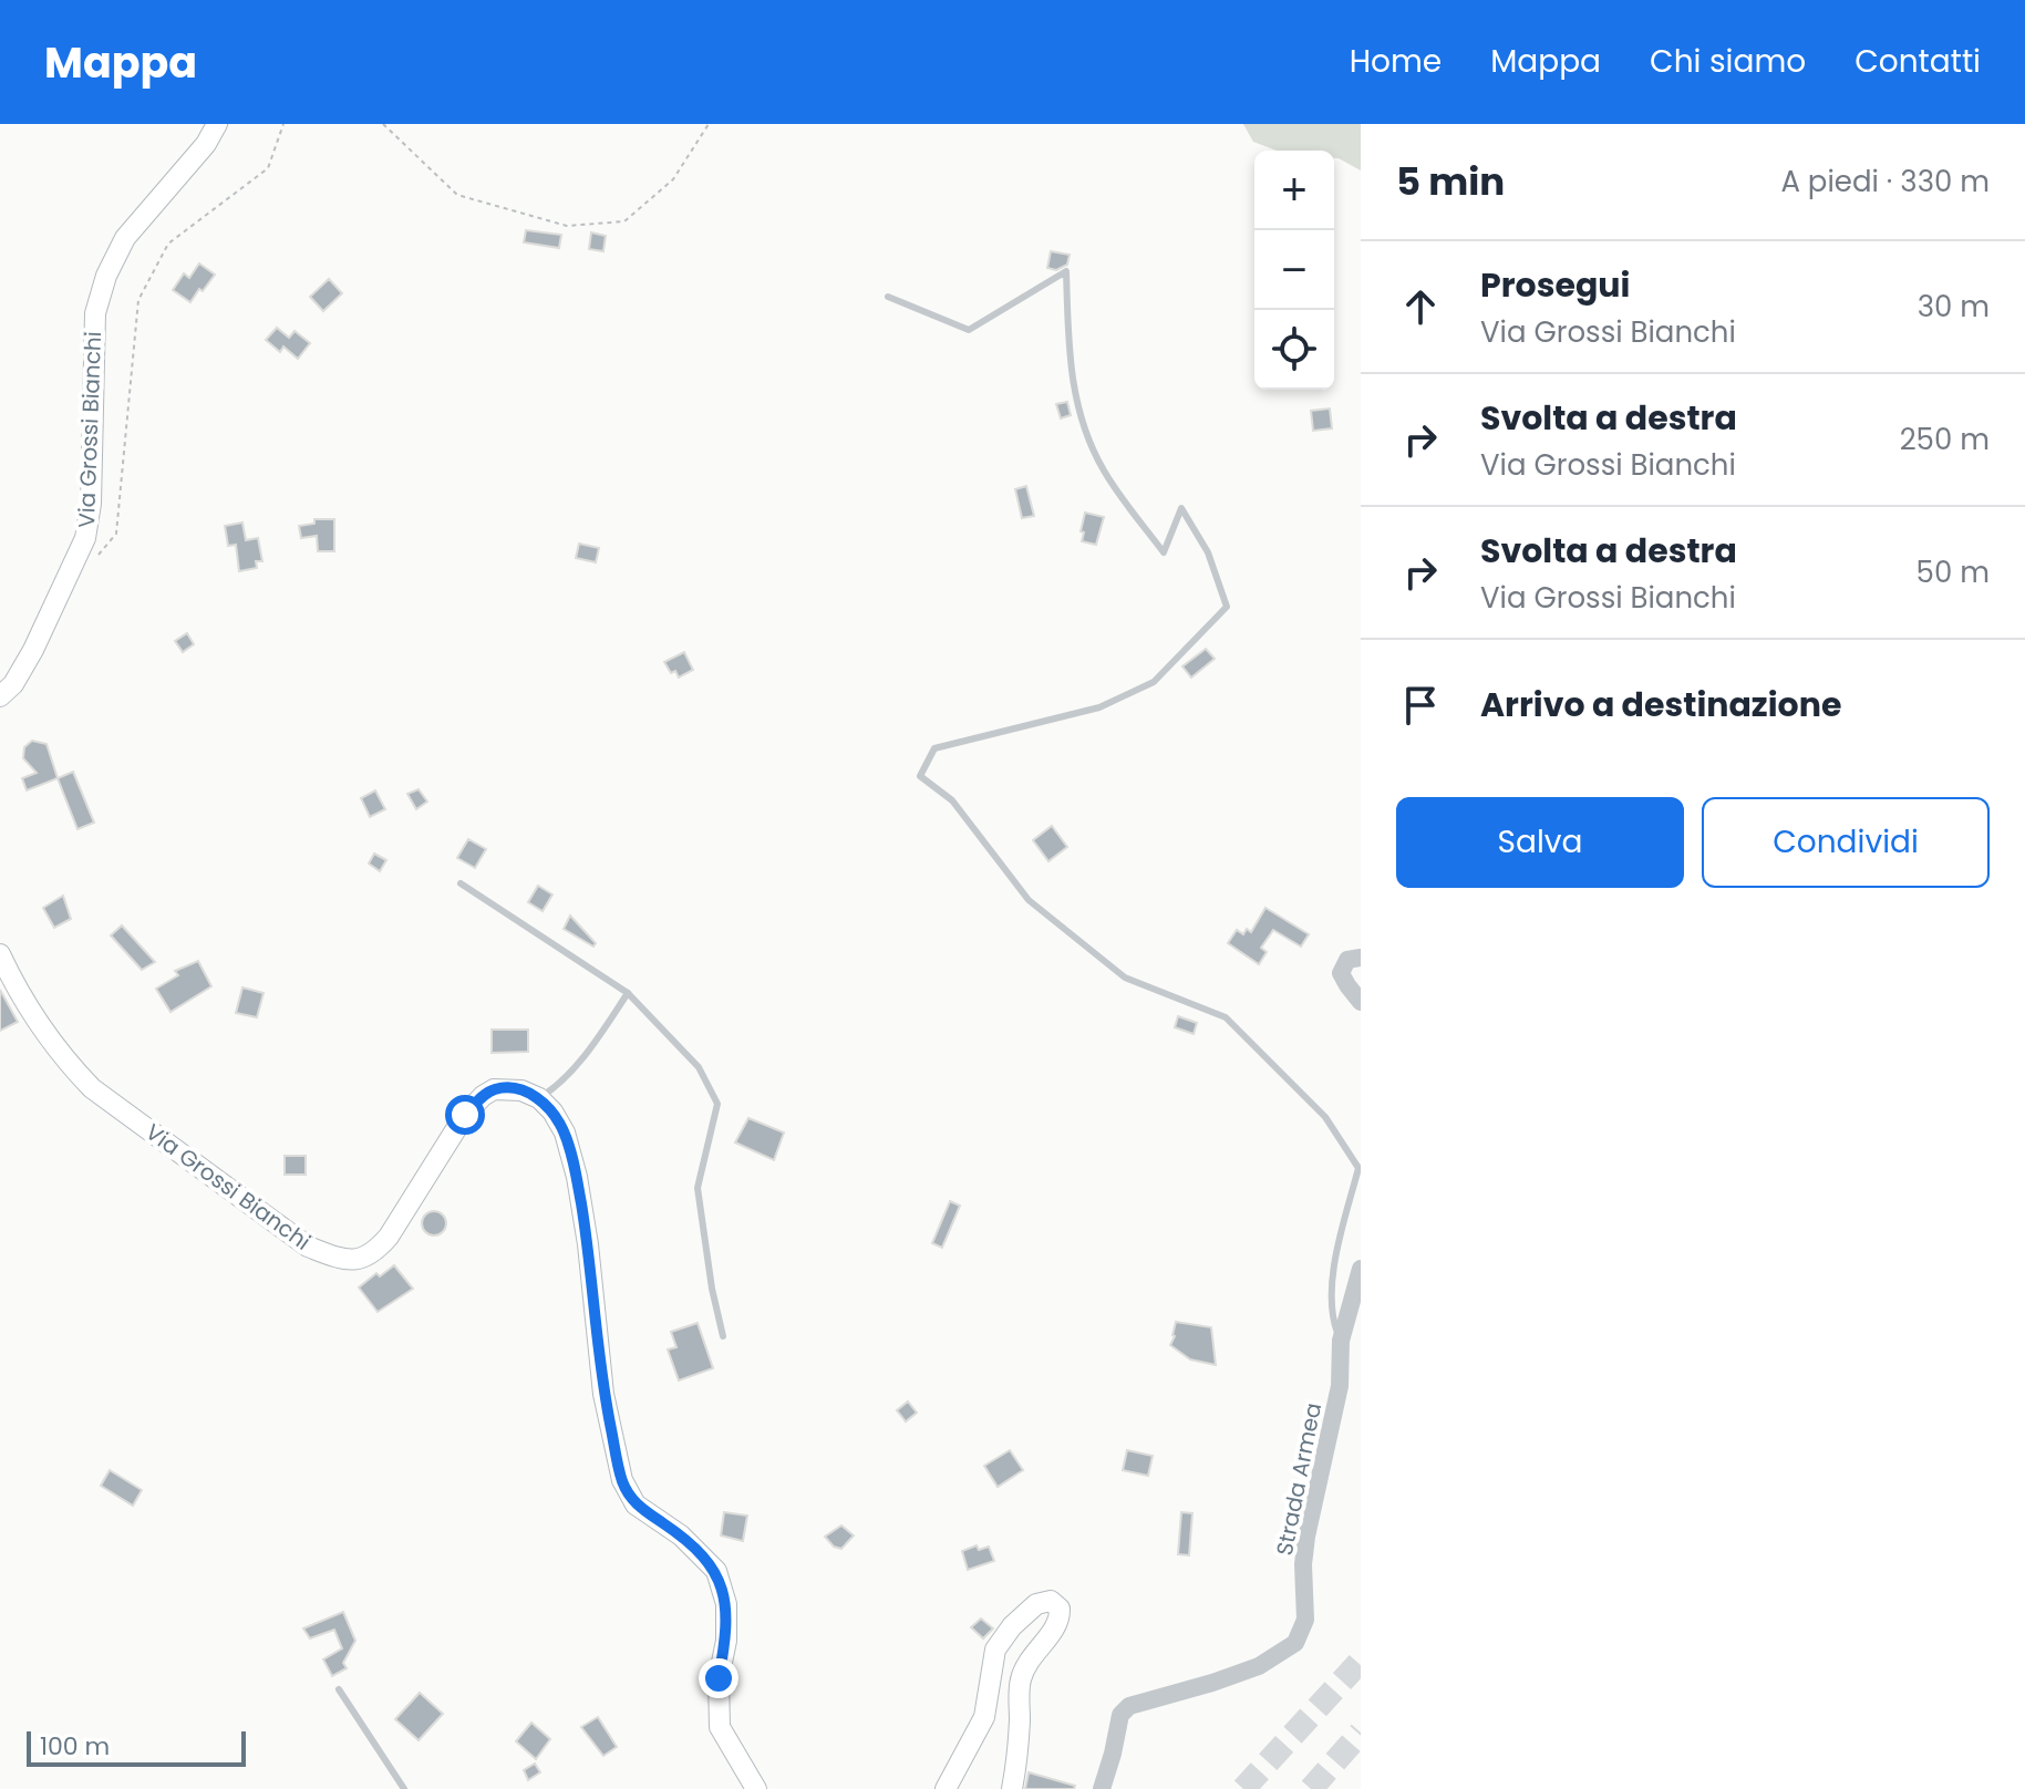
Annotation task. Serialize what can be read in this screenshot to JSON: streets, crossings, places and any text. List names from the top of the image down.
{
  "streets": {
    "main road": ["Via Grossi Bianchi"],
    "street": ["Strada Armea"]
  },
  "scale_bar": "100 m",
  "page": {
    "header": "Mappa",
    "nav": [
      "Home",
      "Mappa",
      "Chi siamo",
      "Contatti"
    ],
    "heading": ["5 min", "A piedi · 330 m"],
    "map_buttons": ["+", "−"],
    "list": [
      ["Prosegui", "Via Grossi Bianchi", "30 m"],
      ["Svolta a destra", "Via Grossi Bianchi", "250 m"],
      ["Svolta a destra", "Via Grossi Bianchi", "50 m"],
      "Arrivo a destinazione"
    ],
    "buttons": ["Salva", "Condividi"],
    "scale": "100 m"
  }
}
